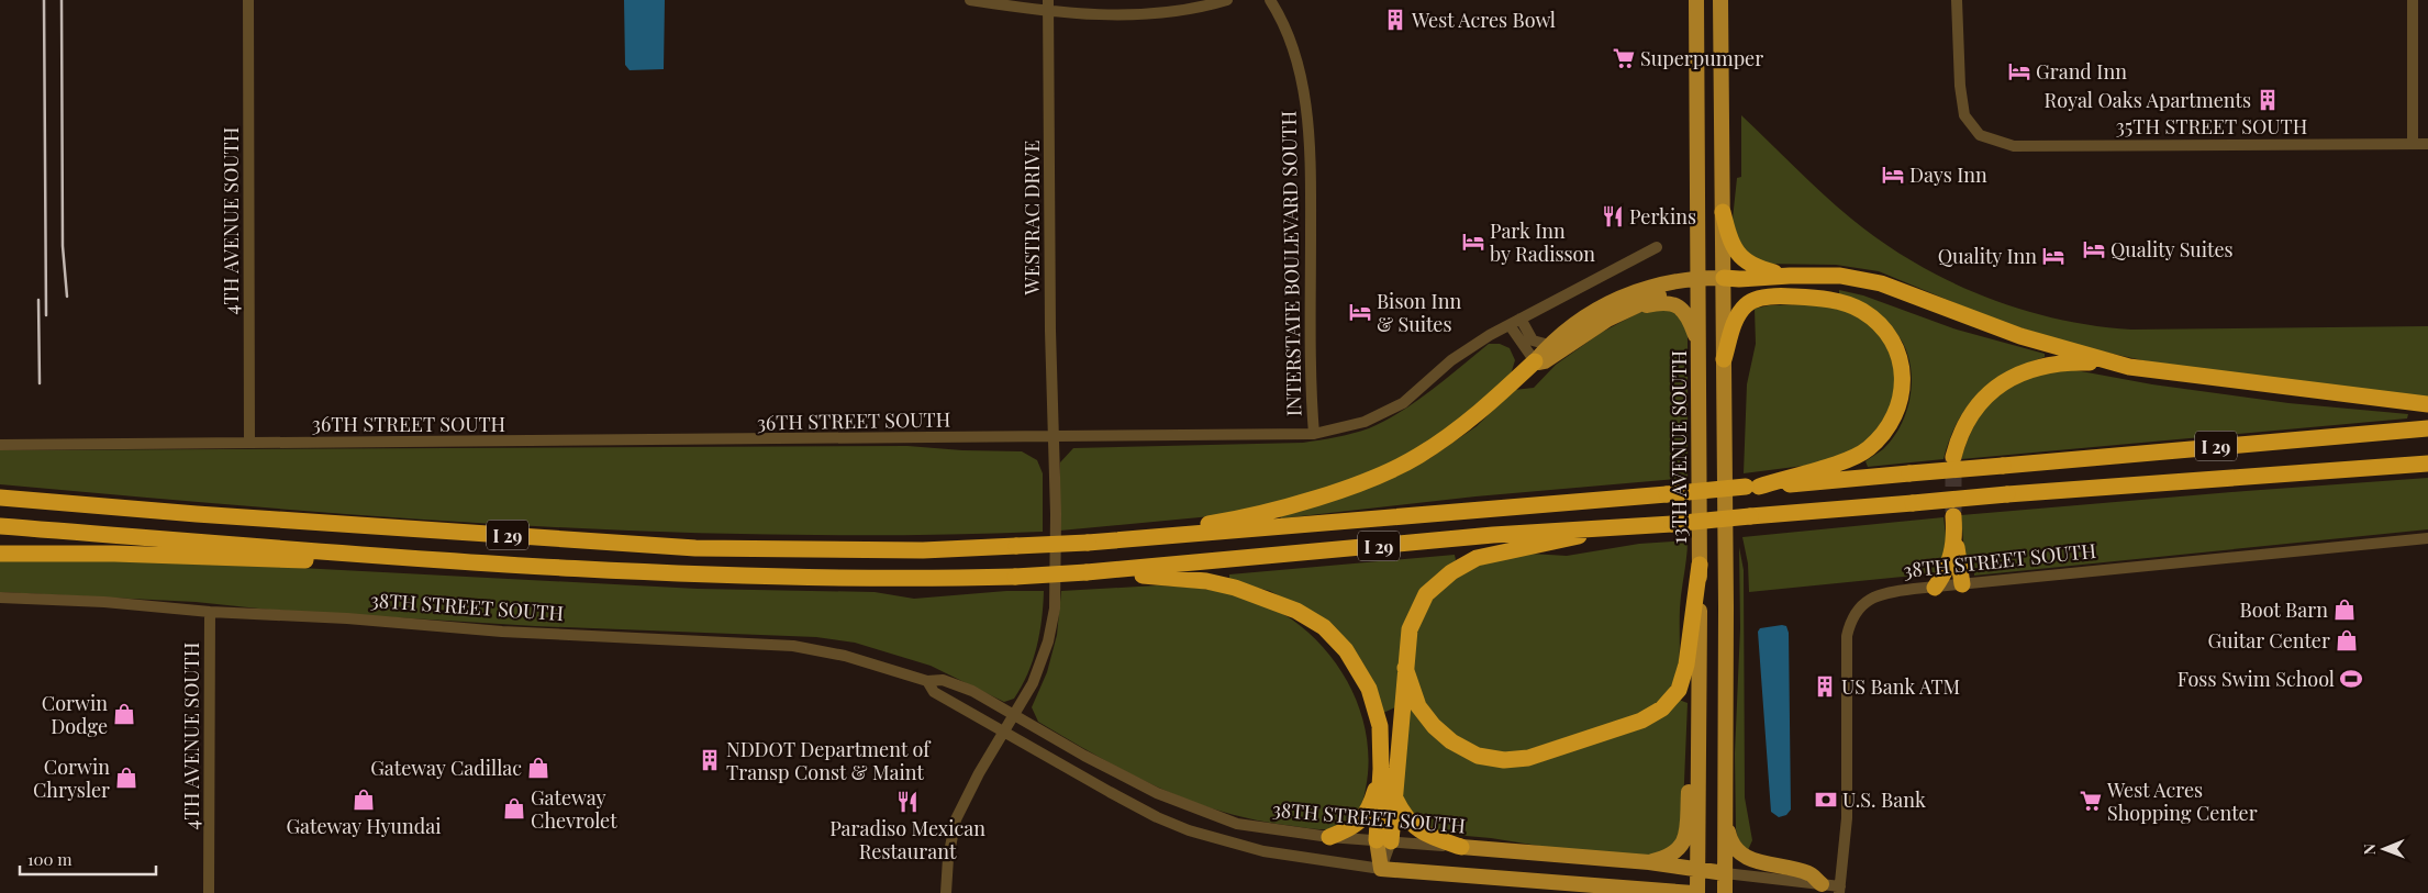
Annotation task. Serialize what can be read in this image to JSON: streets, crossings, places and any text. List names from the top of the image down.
{
  "streets": {
    "highway": ["I 29"],
    "main road": ["13TH AVENUE SOUTH", "38TH STREET SOUTH"],
    "street": [
      "35TH STREET SOUTH",
      "WESTRAC DRIVE",
      "4TH AVENUE SOUTH",
      "INTERSTATE BOULEVARD SOUTH",
      "36TH STREET SOUTH"
    ]
  },
  "crossings": [
    ["WESTRAC DRIVE", "36TH STREET SOUTH"],
    ["WESTRAC DRIVE", "38TH STREET SOUTH"],
    ["4TH AVENUE SOUTH", "36TH STREET SOUTH"],
    ["4TH AVENUE SOUTH", "38TH STREET SOUTH"],
    ["INTERSTATE BOULEVARD SOUTH", "36TH STREET SOUTH"],
    ["13TH AVENUE SOUTH", "38TH STREET SOUTH"]
  ],
  "places": {
    "building": [
      "West Acres Bowl",
      "Royal Oaks Apartments",
      "US Bank ATM",
      "NDDOT Department of Transp Const & Maint"
    ],
    "supermarket": ["Superpumper", "West Acres Shopping Center"],
    "hotel": [
      "Grand Inn",
      "Days Inn",
      "Park Inn by Radisson",
      "Quality Suites",
      "Quality Inn",
      "Bison Inn & Suites"
    ],
    "restaurant": ["Perkins", "Paradiso Mexican Restaurant"],
    "shop": [
      "Boot Barn",
      "Guitar Center",
      "Corwin Dodge",
      "Gateway Cadillac",
      "Corwin Chrysler",
      "Gateway Hyundai",
      "Gateway Chevrolet"
    ],
    "sports": ["Foss Swim School"],
    "bank": ["U.S. Bank"]
  },
  "scale_bar": "100 m",
  "north": "left"
}
